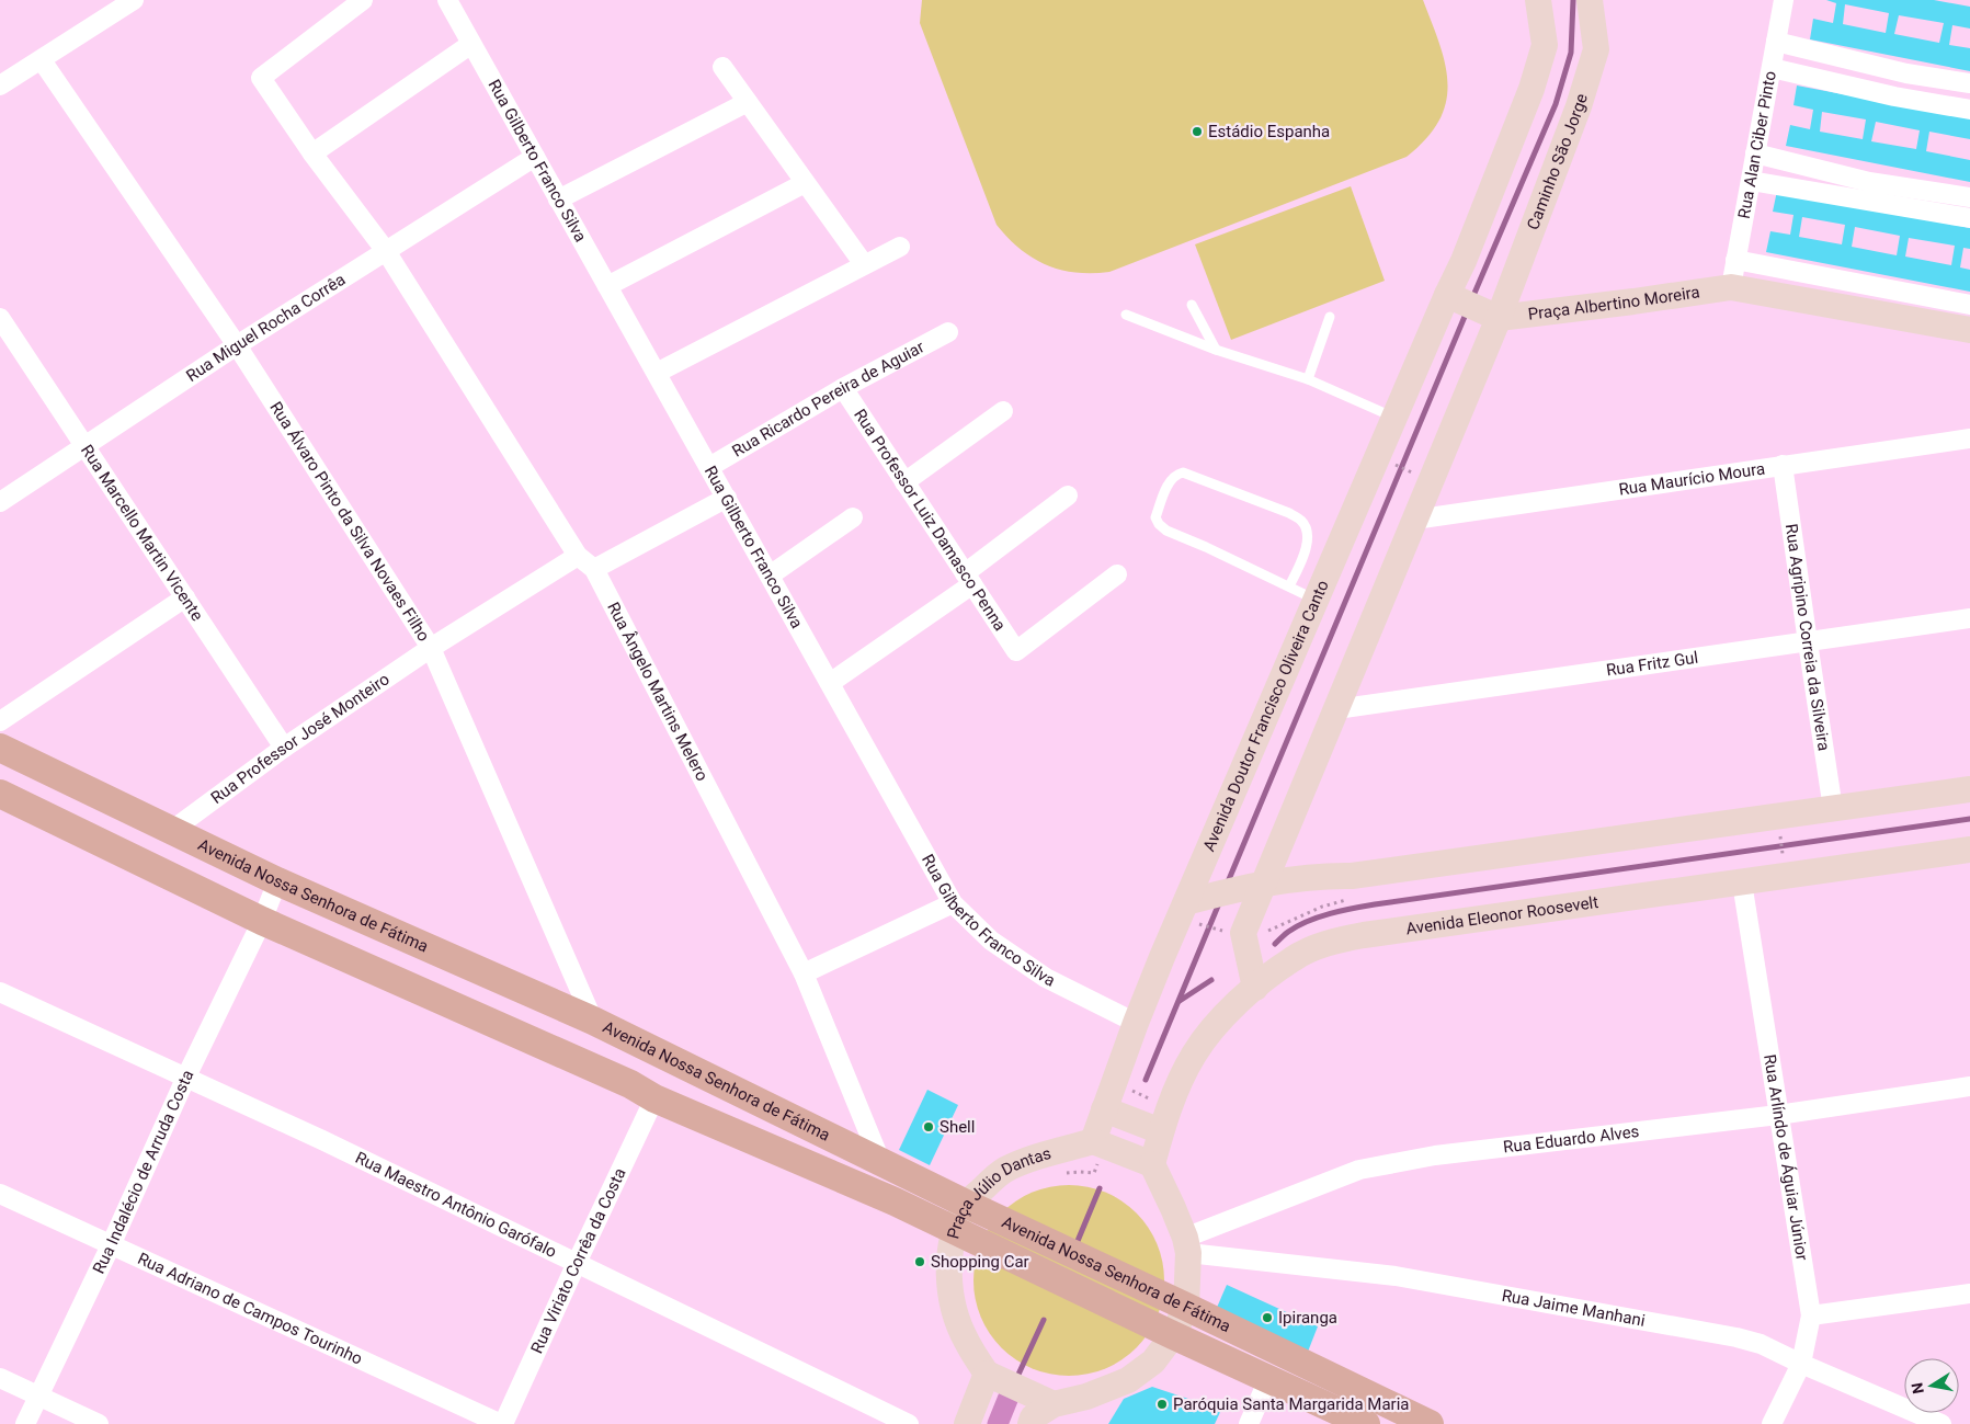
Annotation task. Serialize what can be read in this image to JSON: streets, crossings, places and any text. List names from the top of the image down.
{
  "streets": {
    "main road": ["Avenida Nossa Senhora de Fátima"],
    "street": [
      "Rua Alan Ciber Pinto",
      "Rua Gilberto Franco Silva",
      "Caminho São Jorge",
      "Praça Albertino Moreira",
      "Rua Miguel Rocha Corrêa",
      "Rua Ricardo Pereira de Aguiar",
      "Rua Maurício Moura",
      "Rua Professor Luiz Damasco Penna",
      "Rua Álvaro Pinto da Silva Novaes Filho",
      "Rua Marcello Martin Vicente",
      "Rua Agripino Correia da Silveira",
      "Rua Fritz Gul",
      "Rua Ângelo Martins Melero",
      "Avenida Doutor Francisco Oliveira Canto",
      "Rua Professor José Monteiro",
      "Avenida Eleonor Roosevelt",
      "Rua Eduardo Alves",
      "Rua Arlíndo de Águiar Júnior",
      "Rua Indalécio de Arruda Costa",
      "Praça Júlio Dantas",
      "Rua Maestro Antônio Garófalo",
      "Rua Viriato Corrêa da Costa",
      "Rua Jaime Manhani",
      "Rua Adriano de Campos Tourinho"
    ]
  },
  "crossings": [
    ["Rua Alan Ciber Pinto", "Praça Albertino Moreira"],
    ["Rua Gilberto Franco Silva", "Rua Miguel Rocha Corrêa"],
    ["Rua Gilberto Franco Silva", "Rua Ricardo Pereira de Aguiar"],
    ["Rua Gilberto Franco Silva", "Avenida Doutor Francisco Oliveira Canto"],
    ["Caminho São Jorge", "Praça Albertino Moreira"],
    ["Rua Miguel Rocha Corrêa", "Rua Álvaro Pinto da Silva Novaes Filho"],
    ["Rua Miguel Rocha Corrêa", "Rua Marcello Martin Vicente"],
    ["Rua Miguel Rocha Corrêa", "Rua Ângelo Martins Melero"],
    ["Rua Ricardo Pereira de Aguiar", "Rua Professor Luiz Damasco Penna"],
    ["Rua Maurício Moura", "Rua Agripino Correia da Silveira"],
    ["Rua Álvaro Pinto da Silva Novaes Filho", "Rua Professor José Monteiro"],
    ["Rua Álvaro Pinto da Silva Novaes Filho", "Avenida Nossa Senhora de Fátima"],
    ["Rua Marcello Martin Vicente", "Rua Professor José Monteiro"],
    ["Rua Agripino Correia da Silveira", "Rua Fritz Gul"],
    ["Rua Ângelo Martins Melero", "Rua Professor José Monteiro"],
    ["Rua Ângelo Martins Melero", "Avenida Nossa Senhora de Fátima"],
    ["Avenida Doutor Francisco Oliveira Canto", "Praça Júlio Dantas"],
    ["Rua Professor José Monteiro", "Avenida Nossa Senhora de Fátima"],
    ["Avenida Nossa Senhora de Fátima", "Rua Indalécio de Arruda Costa"],
    ["Avenida Nossa Senhora de Fátima", "Praça Júlio Dantas"],
    ["Avenida Nossa Senhora de Fátima", "Rua Viriato Corrêa da Costa"],
    ["Avenida Eleonor Roosevelt", "Rua Arlíndo de Águiar Júnior"],
    ["Rua Eduardo Alves", "Rua Arlíndo de Águiar Júnior"],
    ["Rua Eduardo Alves", "Rua Jaime Manhani"],
    ["Rua Arlíndo de Águiar Júnior", "Rua Jaime Manhani"],
    ["Rua Indalécio de Arruda Costa", "Rua Maestro Antônio Garófalo"],
    ["Rua Indalécio de Arruda Costa", "Rua Adriano de Campos Tourinho"],
    ["Rua Maestro Antônio Garófalo", "Rua Viriato Corrêa da Costa"],
    ["Rua Viriato Corrêa da Costa", "Rua Adriano de Campos Tourinho"]
  ],
  "places": [
    "Estádio Espanha",
    "Shell",
    "Shopping Car",
    "Ipiranga",
    "Paróquia Santa Margarida Maria"
  ],
  "north": "left"
}
